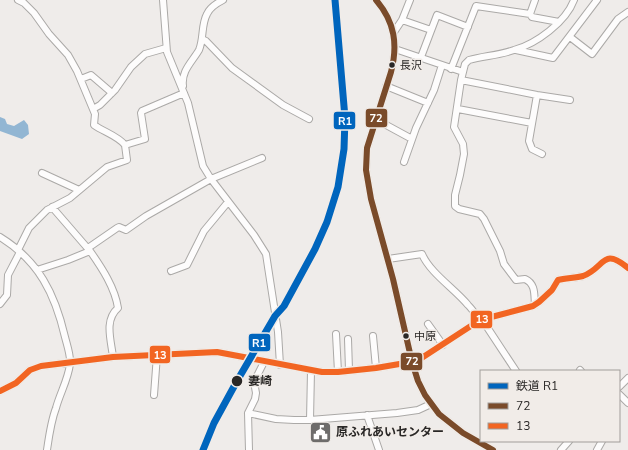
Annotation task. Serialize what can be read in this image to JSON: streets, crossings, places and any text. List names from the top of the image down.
{
  "places": {
    "other": ["長沢", "中原", "妻崎"],
    "public building": ["原ふれあいセンター"]
  },
  "lines": ["rail line R1", "transit line 72", "transit line 13"],
  "legend": ["鉄道 R1", "72", "13"]
}
